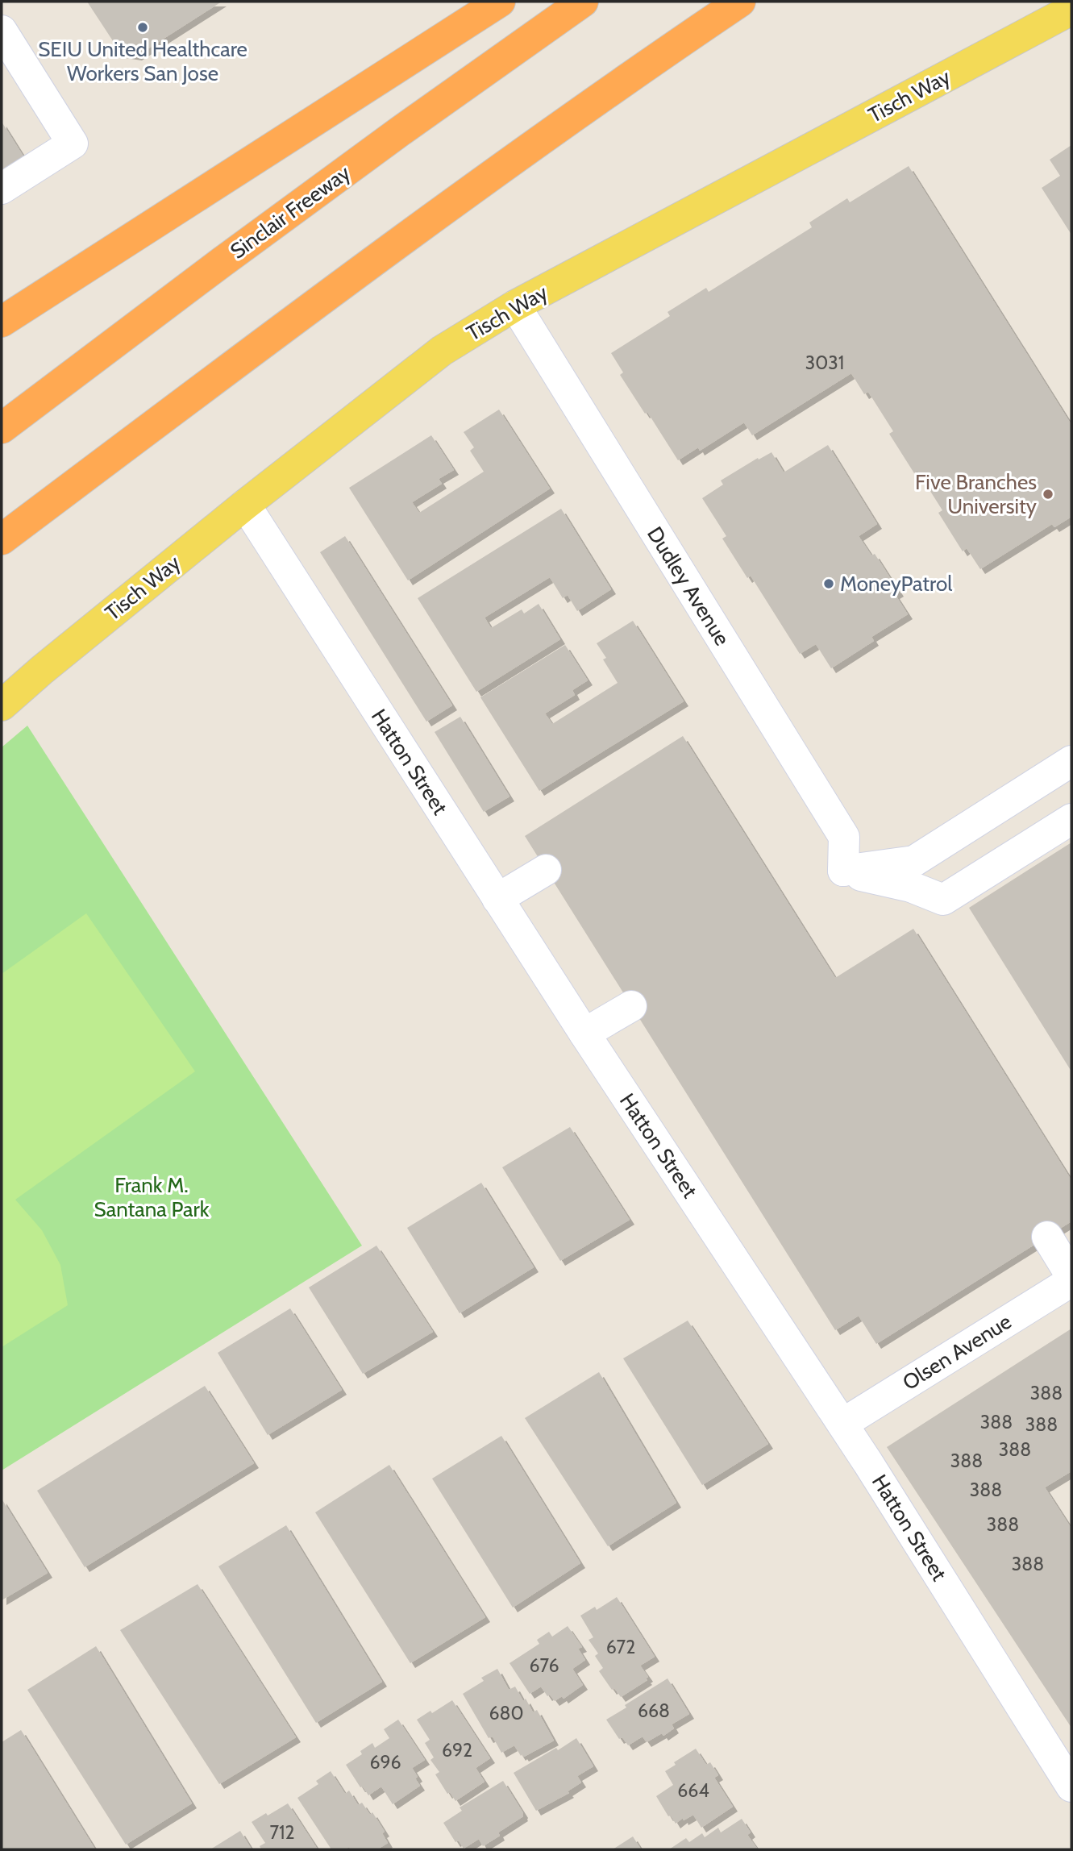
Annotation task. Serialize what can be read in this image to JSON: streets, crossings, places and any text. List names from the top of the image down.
{
  "streets": {
    "highway": ["Sinclair Freeway"],
    "main road": ["Tisch Way"],
    "street": ["Dudley Avenue", "Hatton Street", "Olsen Avenue"]
  },
  "crossings": [
    ["Tisch Way", "Dudley Avenue"],
    ["Tisch Way", "Hatton Street"],
    ["Hatton Street", "Olsen Avenue"]
  ],
  "parks": ["Frank M. Santana Park"],
  "places": ["SEIU United Healthcare Workers San Jose", "Five Branches University", "MoneyPatrol"],
  "house_numbers": [
    "3031",
    "388",
    "388",
    "388",
    "388",
    "388",
    "388",
    "388",
    "388",
    "672",
    "676",
    "668",
    "680",
    "692",
    "696",
    "664",
    "712"
  ]
}
